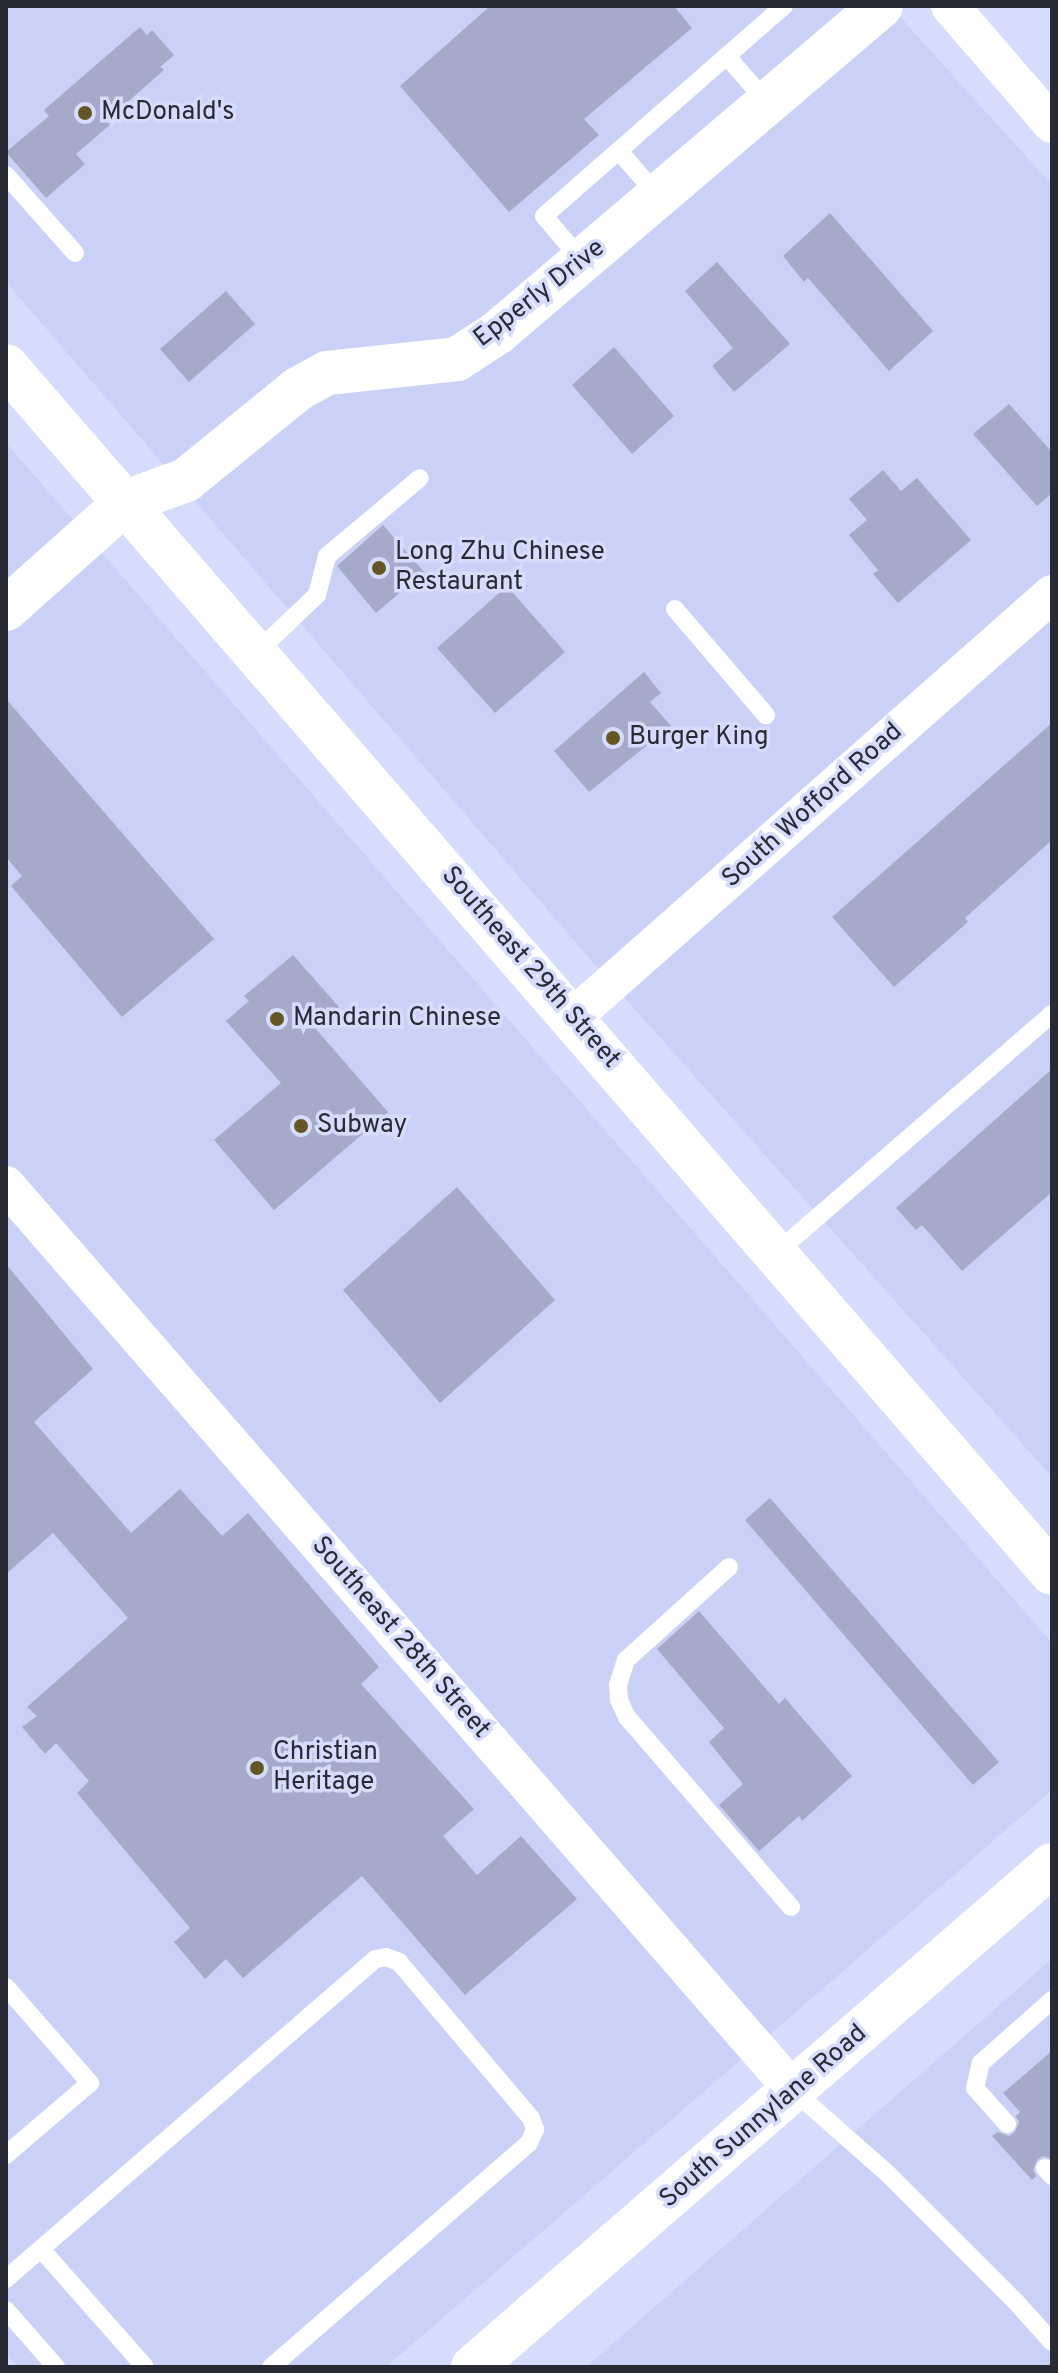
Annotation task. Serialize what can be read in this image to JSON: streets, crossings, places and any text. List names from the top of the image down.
{
  "streets": {
    "main road": ["Epperly Drive", "Southeast 29th Street", "South Sunnylane Road"],
    "street": ["South Wofford Road", "Southeast 28th Street"]
  },
  "crossings": [
    ["Epperly Drive", "Southeast 29th Street"],
    ["South Wofford Road", "Southeast 29th Street"],
    ["Southeast 28th Street", "South Sunnylane Road"]
  ],
  "places": [
    "McDonald's",
    "Long Zhu Chinese Restaurant",
    "Burger King",
    "Mandarin Chinese",
    "Subway",
    "Christian Heritage"
  ]
}
